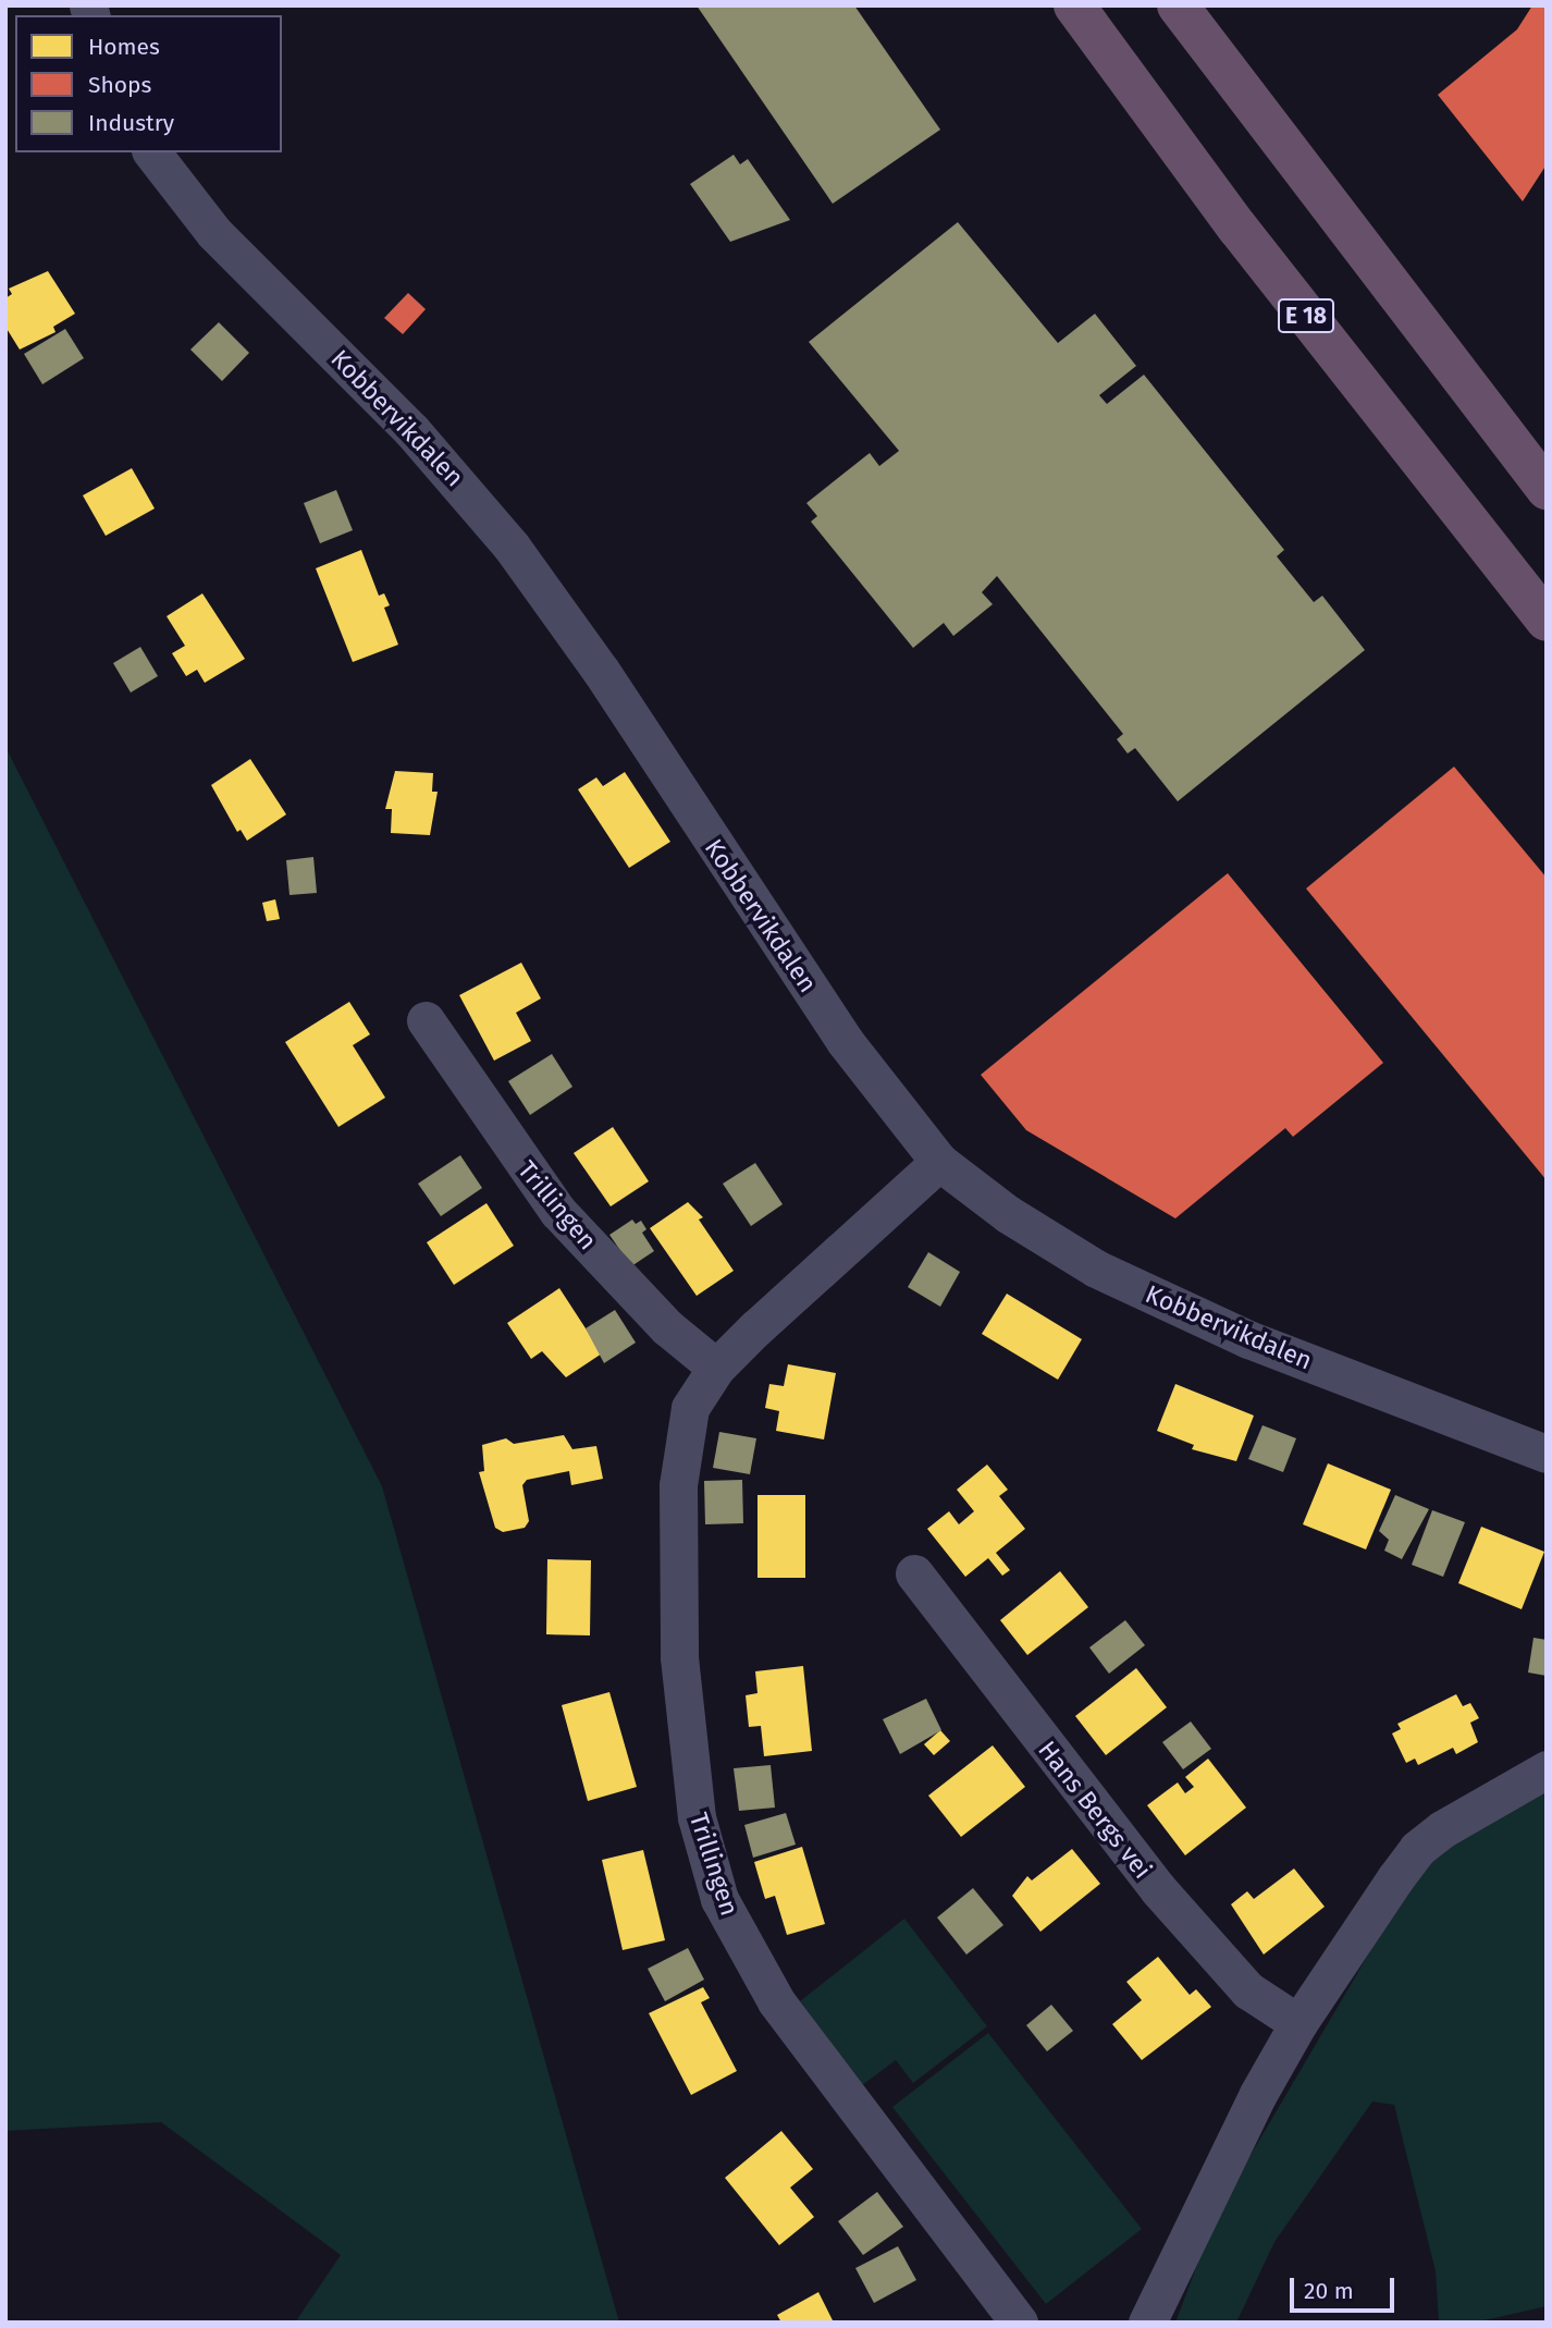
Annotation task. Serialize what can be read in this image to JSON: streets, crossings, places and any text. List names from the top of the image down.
{
  "streets": {
    "highway": ["E 18"],
    "street": ["Kobbervikdalen", "Trillingen", "Hans Bergs vei"]
  },
  "crossings": [
    ["Kobbervikdalen", "Trillingen"]
  ],
  "legend": ["Homes", "Shops", "Industry"],
  "scale_bar": "20 m"
}
